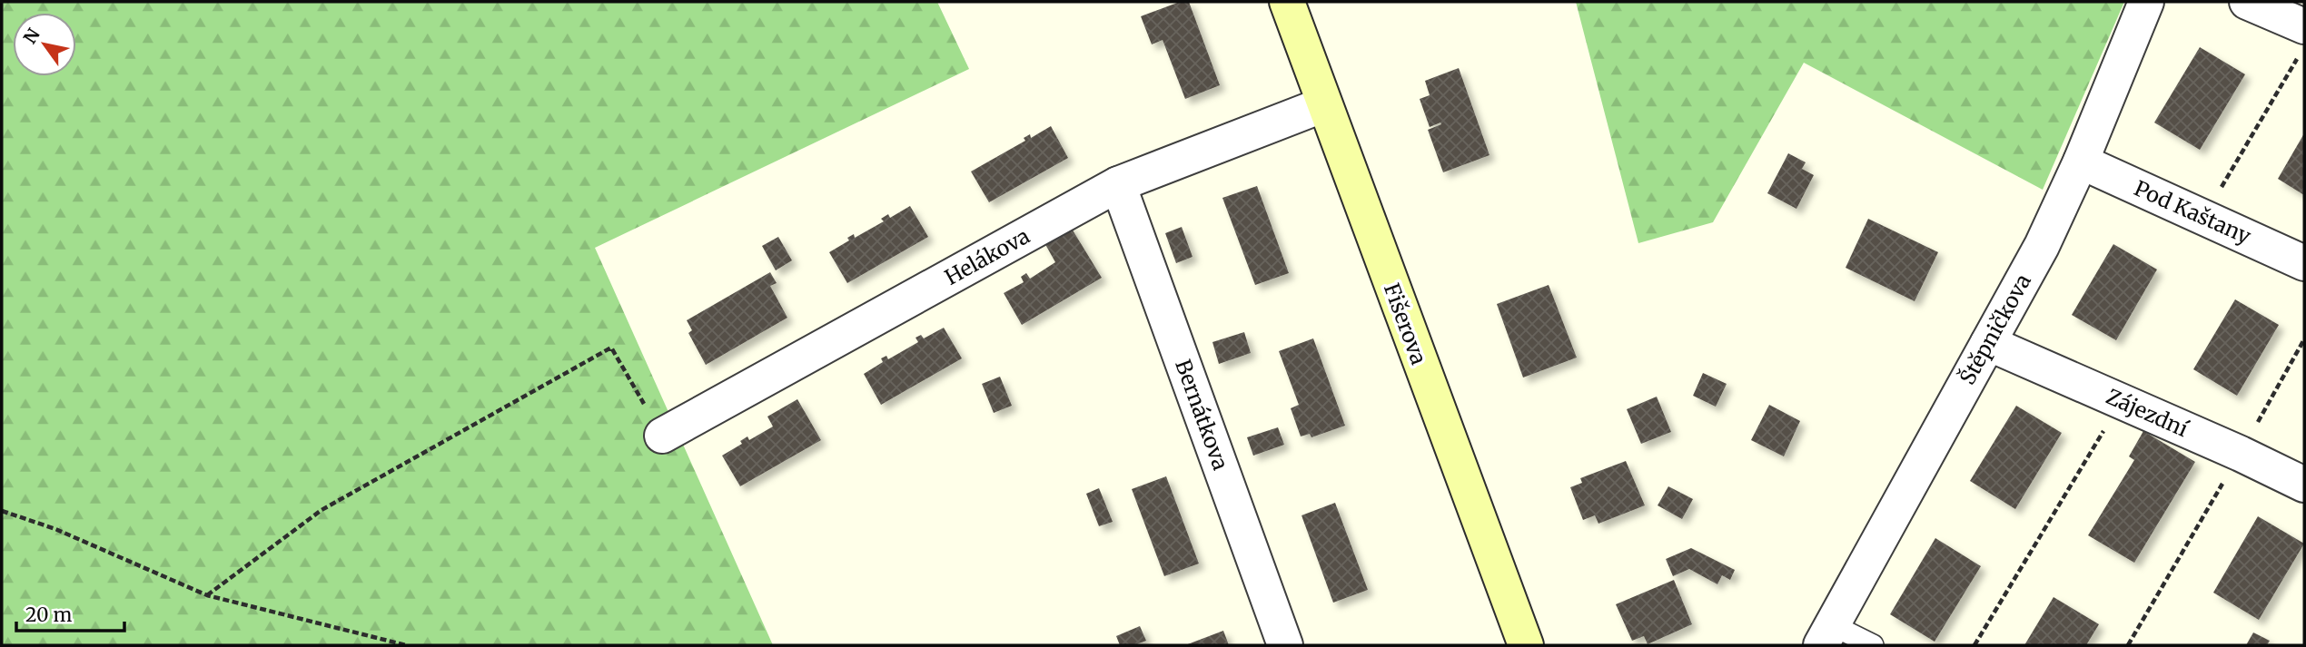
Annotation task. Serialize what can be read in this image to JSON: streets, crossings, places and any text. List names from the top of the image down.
{
  "streets": {
    "street": [
      "Pod Kaštany",
      "Helákova",
      "Fišerova",
      "Štěpničkova",
      "Zájezdní",
      "Bernátkova"
    ]
  },
  "crossings": [
    ["Pod Kaštany", "Štěpničkova"],
    ["Helákova", "Fišerova"],
    ["Helákova", "Bernátkova"],
    ["Štěpničkova", "Zájezdní"]
  ],
  "scale_bar": "20 m",
  "north": "top left"
}
